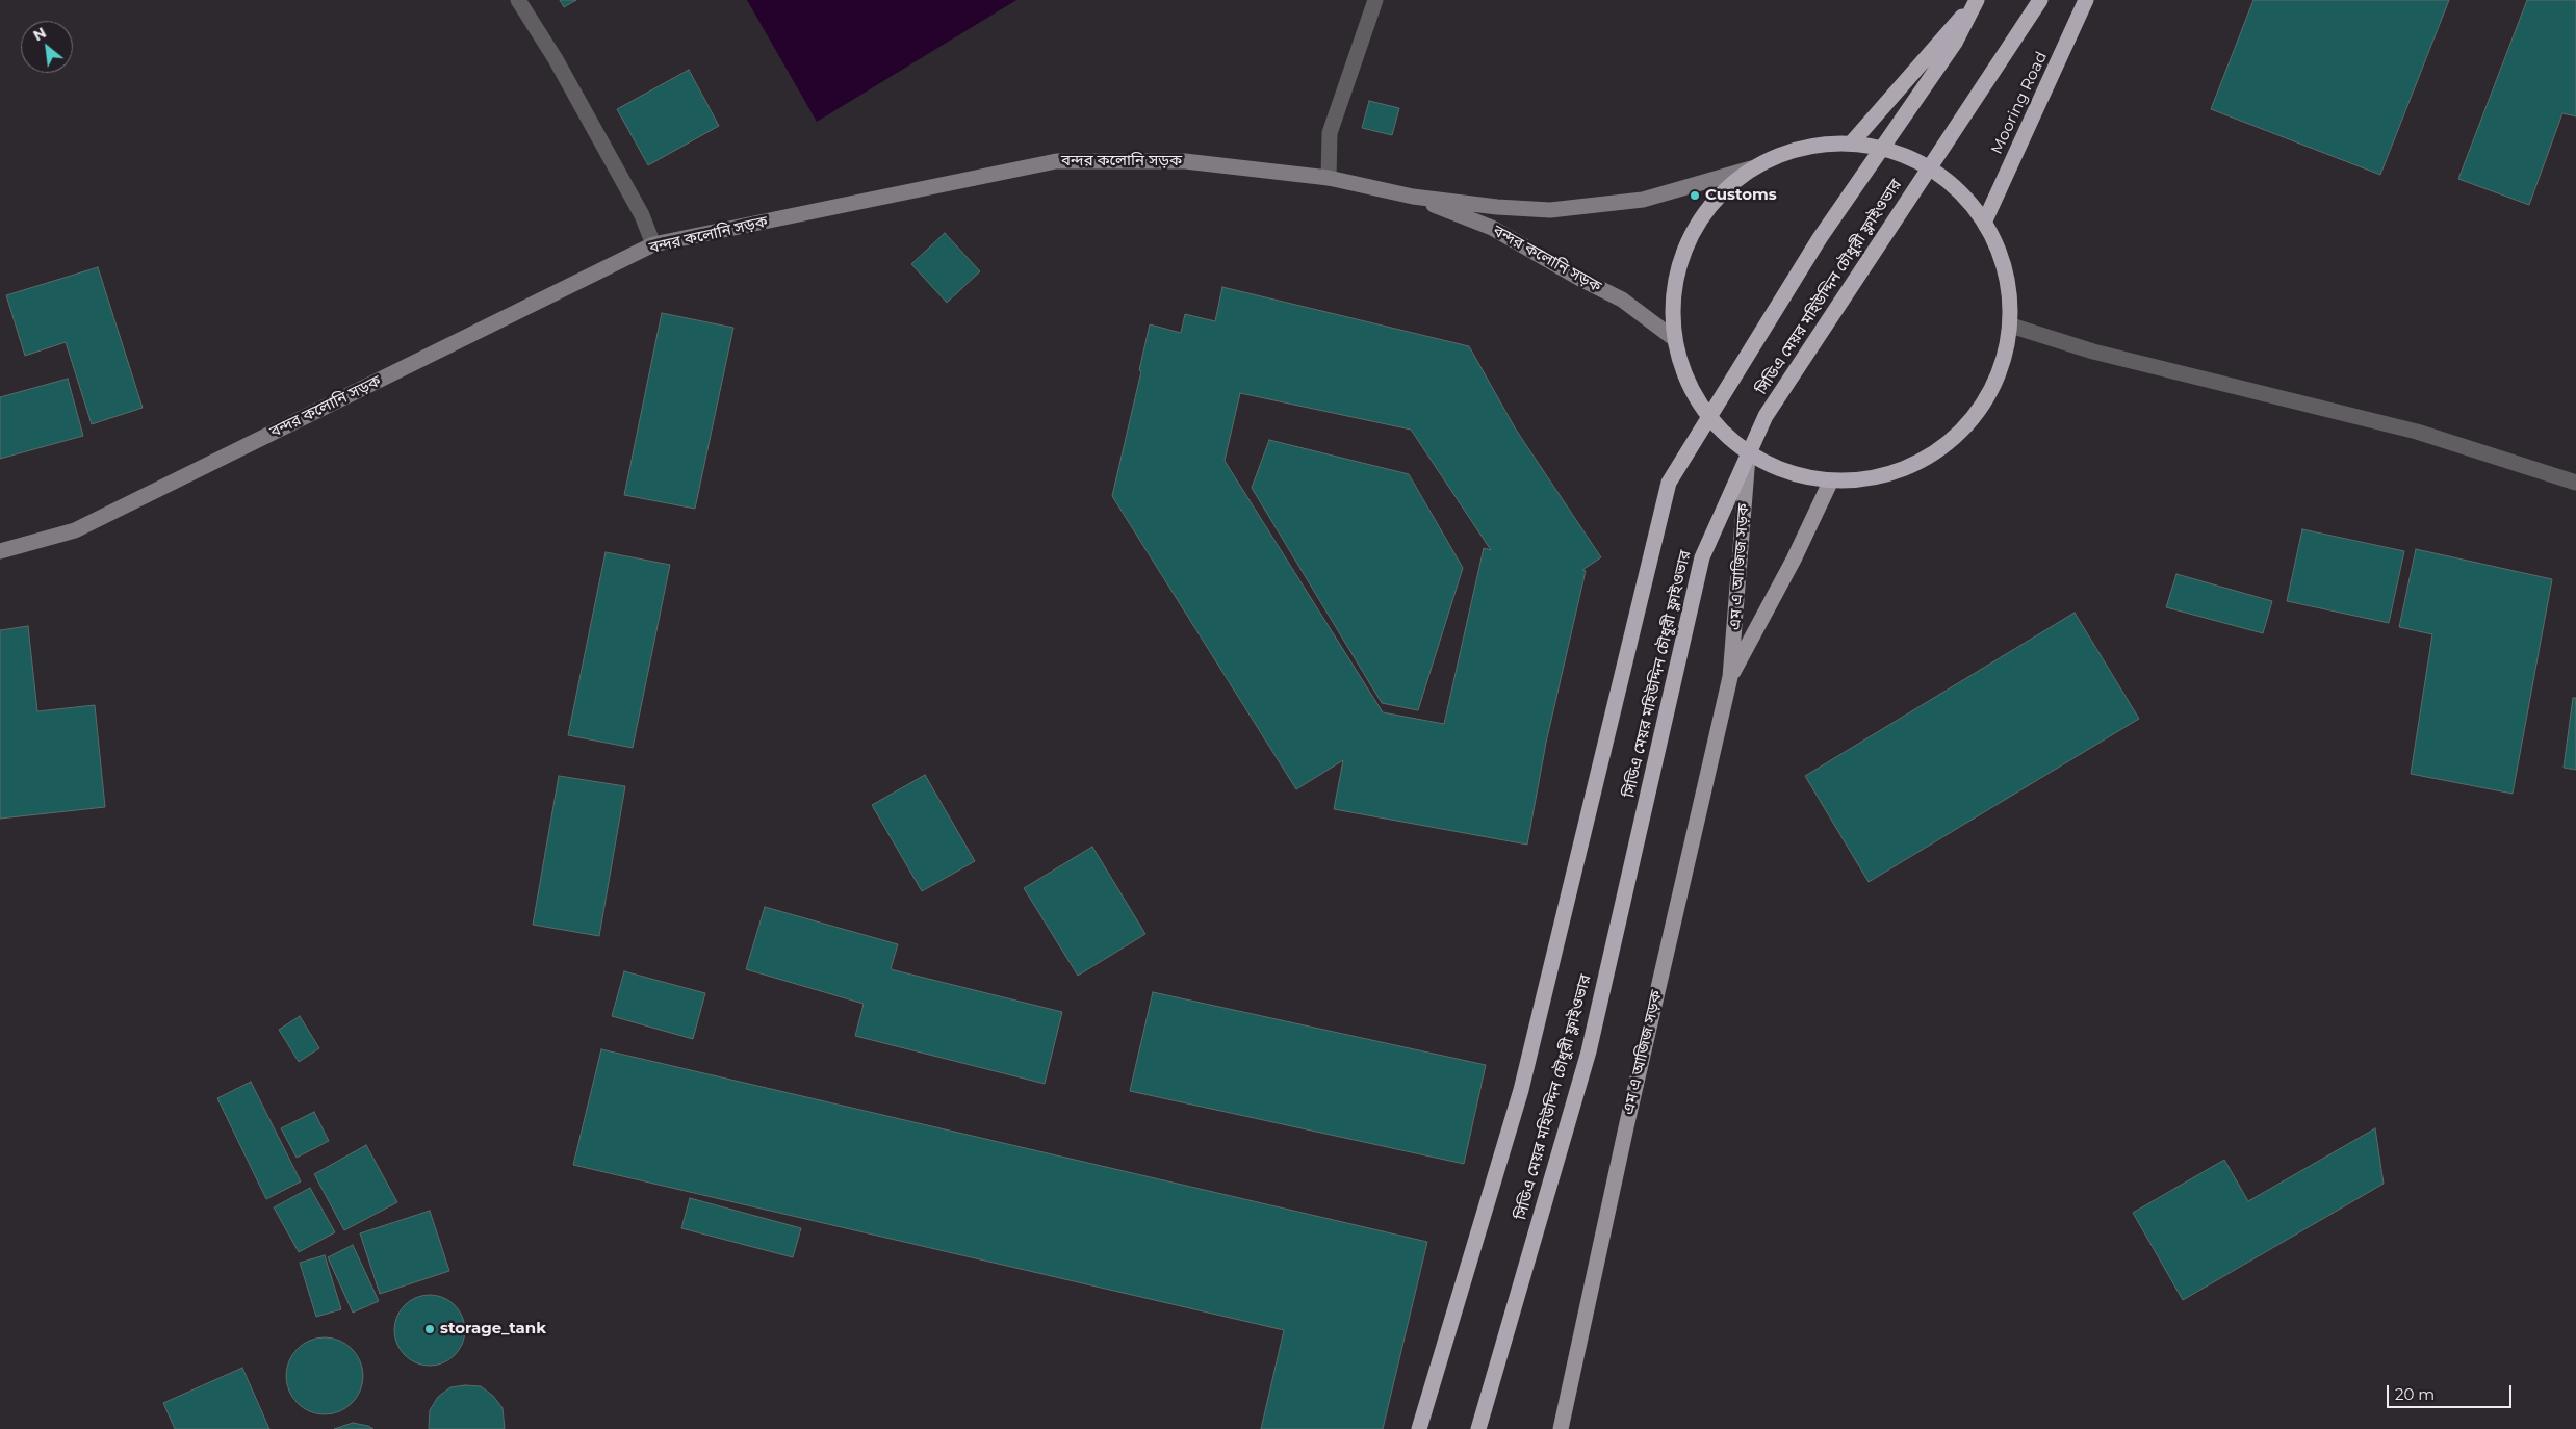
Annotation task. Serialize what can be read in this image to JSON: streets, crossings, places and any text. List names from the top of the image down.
{
  "streets": {
    "highway": ["Mooring Road", "সিডিএ মেয়র মহিউদ্দিন চৌধুরী ফ্লাইওভার"],
    "main road": ["এম এ আজিজ সড়ক"],
    "street": ["বন্দর কলোনি সড়ক"]
  },
  "places": ["Customs", "storage_tank"],
  "scale_bar": "20 m",
  "north": "top left"
}
